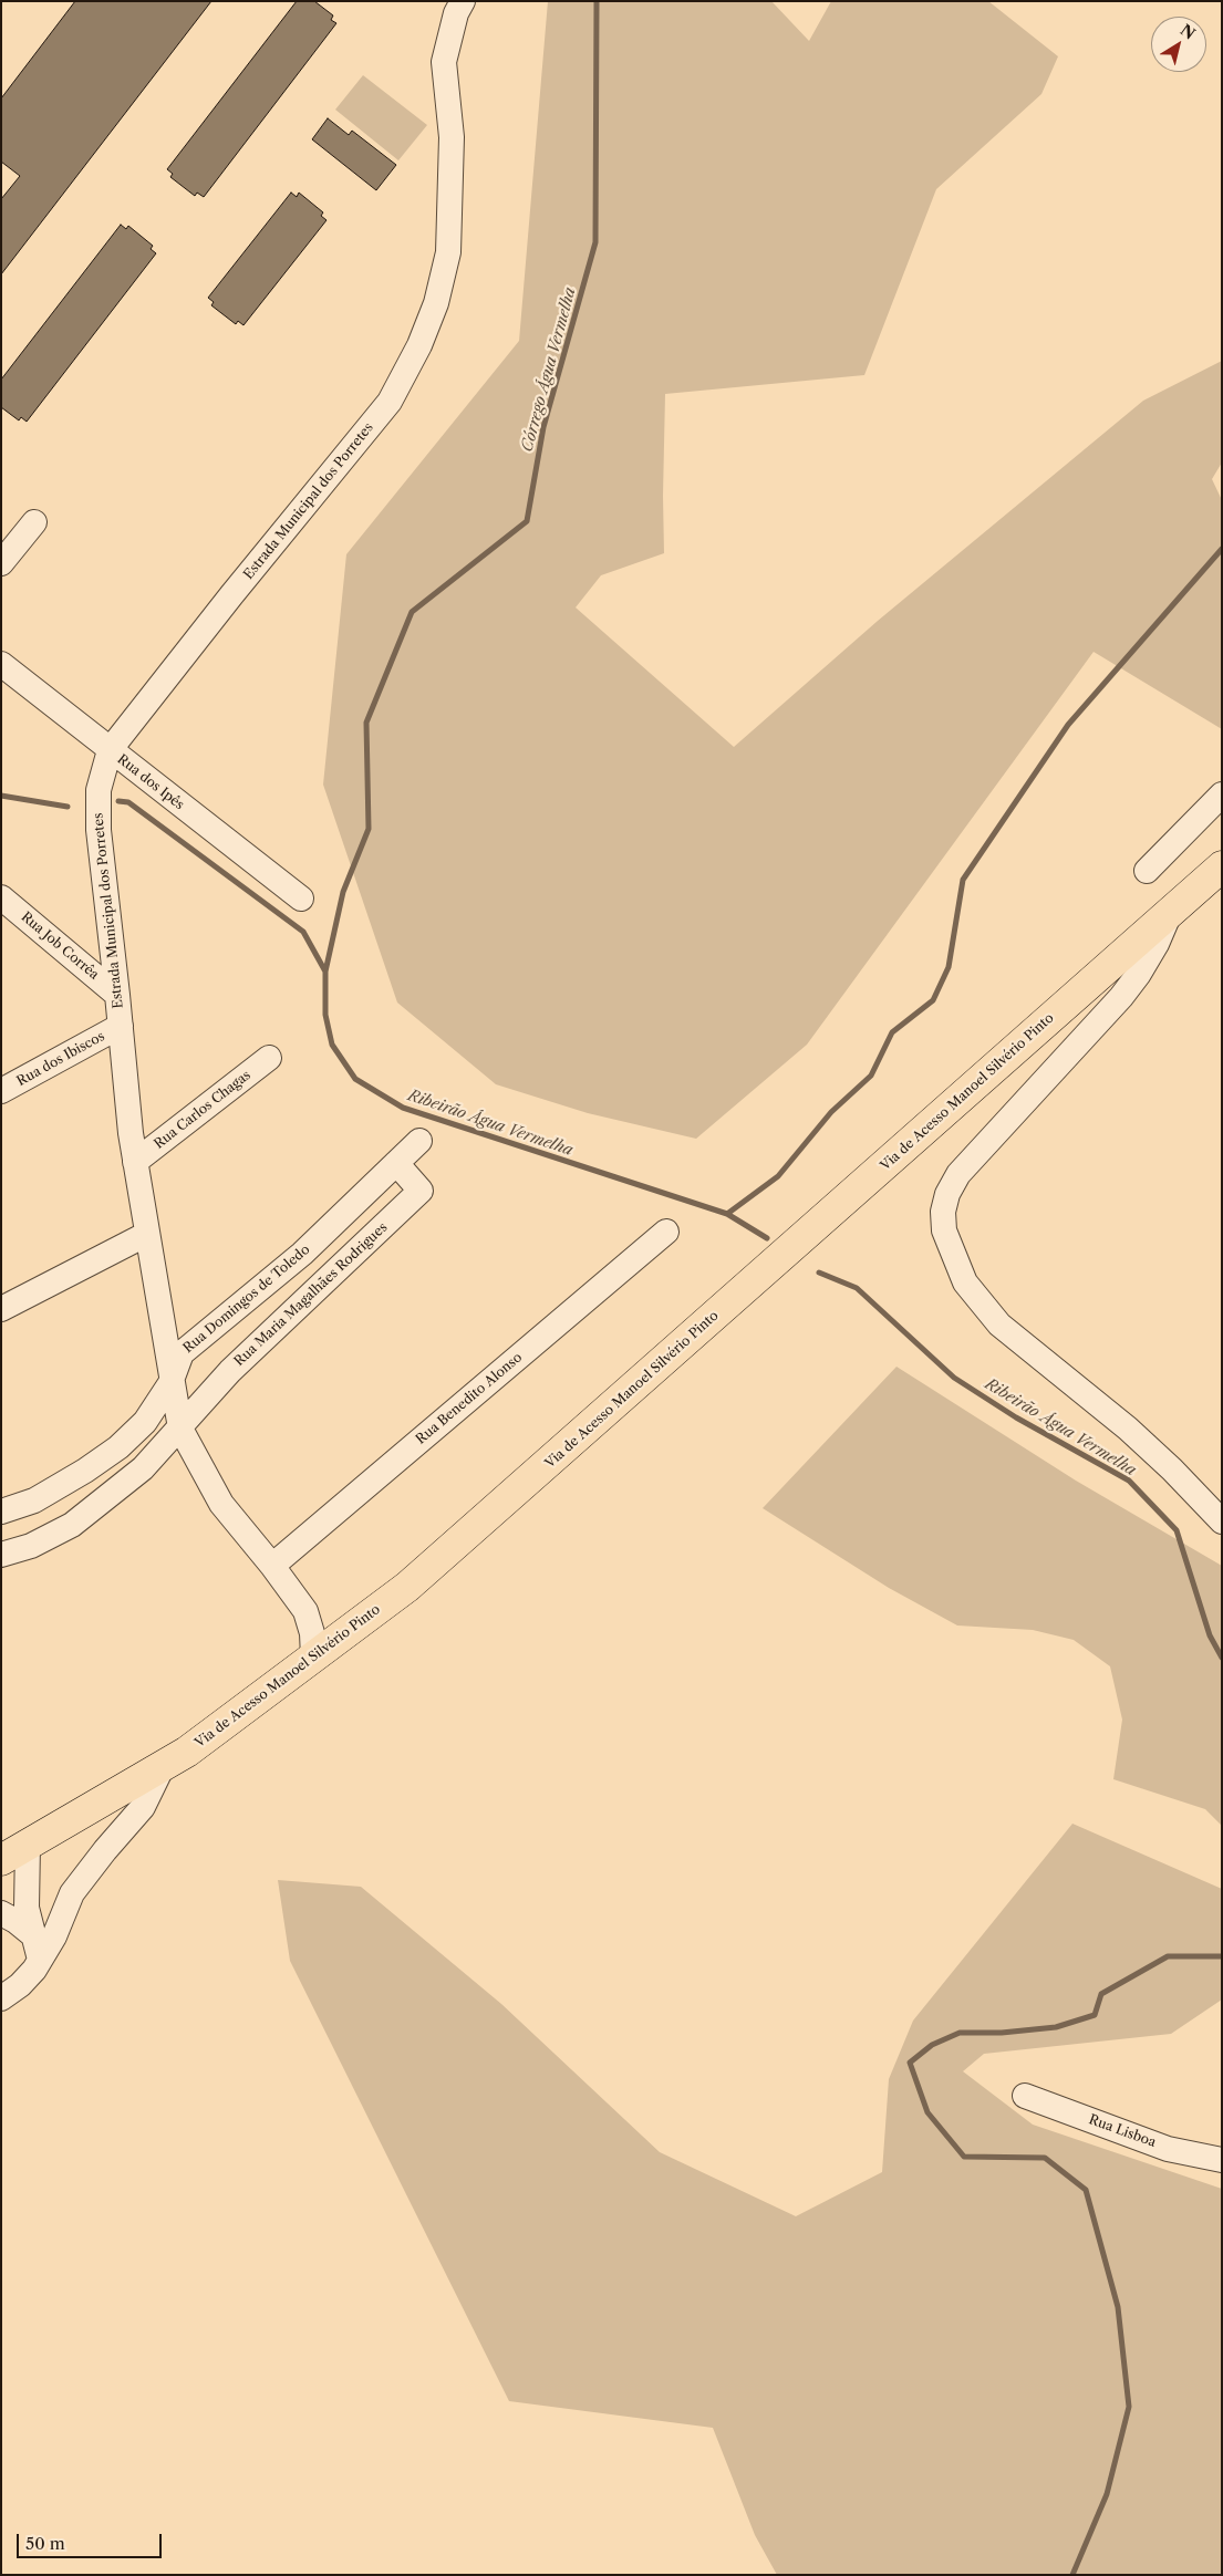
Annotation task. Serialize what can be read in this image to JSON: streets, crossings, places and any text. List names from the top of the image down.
{
  "streets": {
    "main road": ["Via de Acesso Manoel Silvério Pinto"],
    "street": [
      "Estrada Municipal dos Porretes",
      "Rua dos Ipês",
      "Rua Job Corrêa",
      "Rua dos Ibiscos",
      "Rua Carlos Chagas",
      "Rua Maria Magalhães Rodrigues",
      "Rua Domingos de Toledo",
      "Rua Benedito Alonso",
      "Rua Lisboa"
    ]
  },
  "crossings": [
    ["Estrada Municipal dos Porretes", "Rua dos Ipês"],
    ["Estrada Municipal dos Porretes", "Rua Job Corrêa"],
    ["Estrada Municipal dos Porretes", "Rua dos Ibiscos"],
    ["Estrada Municipal dos Porretes", "Via de Acesso Manoel Silvério Pinto"],
    ["Estrada Municipal dos Porretes", "Rua Carlos Chagas"],
    ["Estrada Municipal dos Porretes", "Rua Maria Magalhães Rodrigues"],
    ["Estrada Municipal dos Porretes", "Rua Domingos de Toledo"],
    ["Estrada Municipal dos Porretes", "Rua Benedito Alonso"],
    ["Rua Maria Magalhães Rodrigues", "Rua Domingos de Toledo"]
  ],
  "water": ["Córrego Água Vermelha", "Ribeirão Água Vermelha"],
  "scale_bar": "50 m",
  "north": "top right"
}
